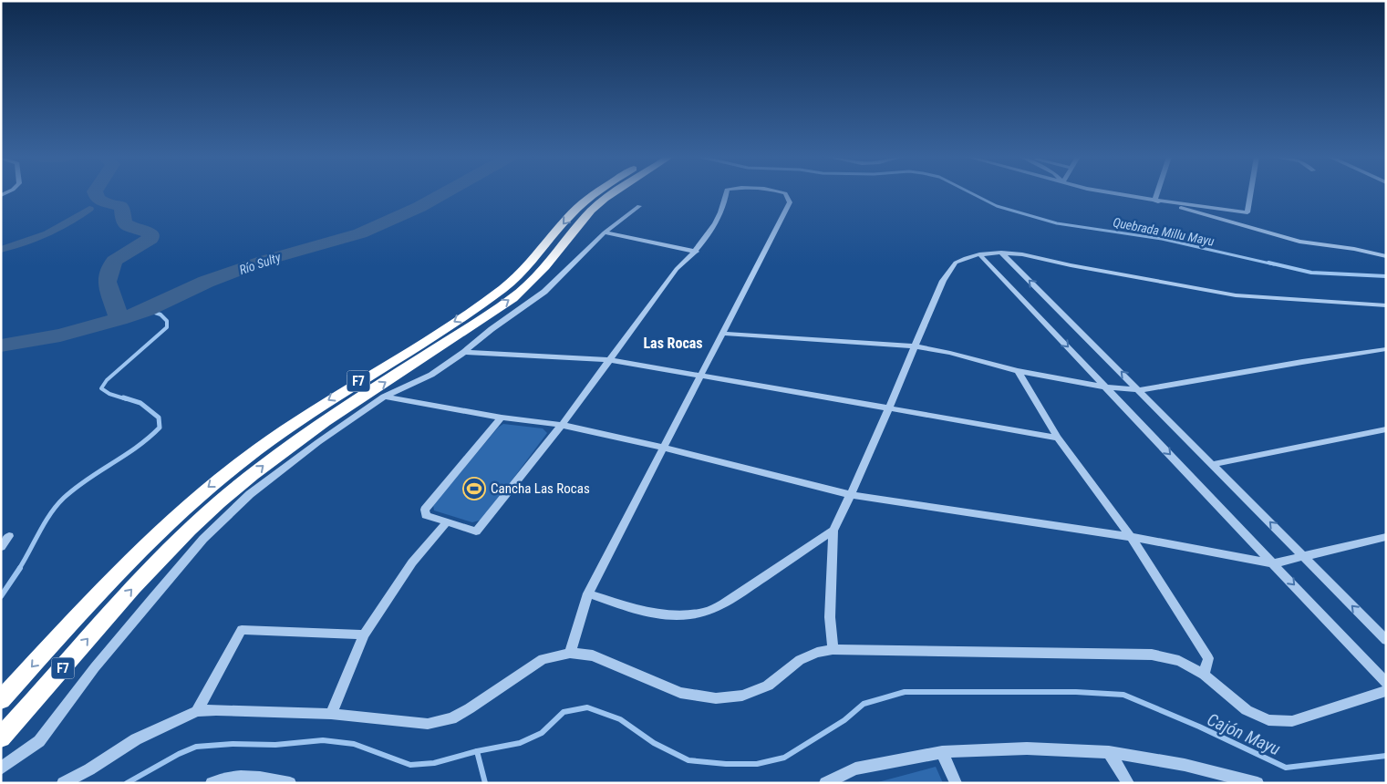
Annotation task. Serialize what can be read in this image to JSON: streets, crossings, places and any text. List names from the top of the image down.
{
  "streets": {
    "highway": ["F7"]
  },
  "districts": ["Las Rocas"],
  "water": ["Quebrada Millu Mayu", "Río Sulty", "Cajón Mayu"],
  "places": {
    "sports": ["Cancha Las Rocas"]
  }
}
